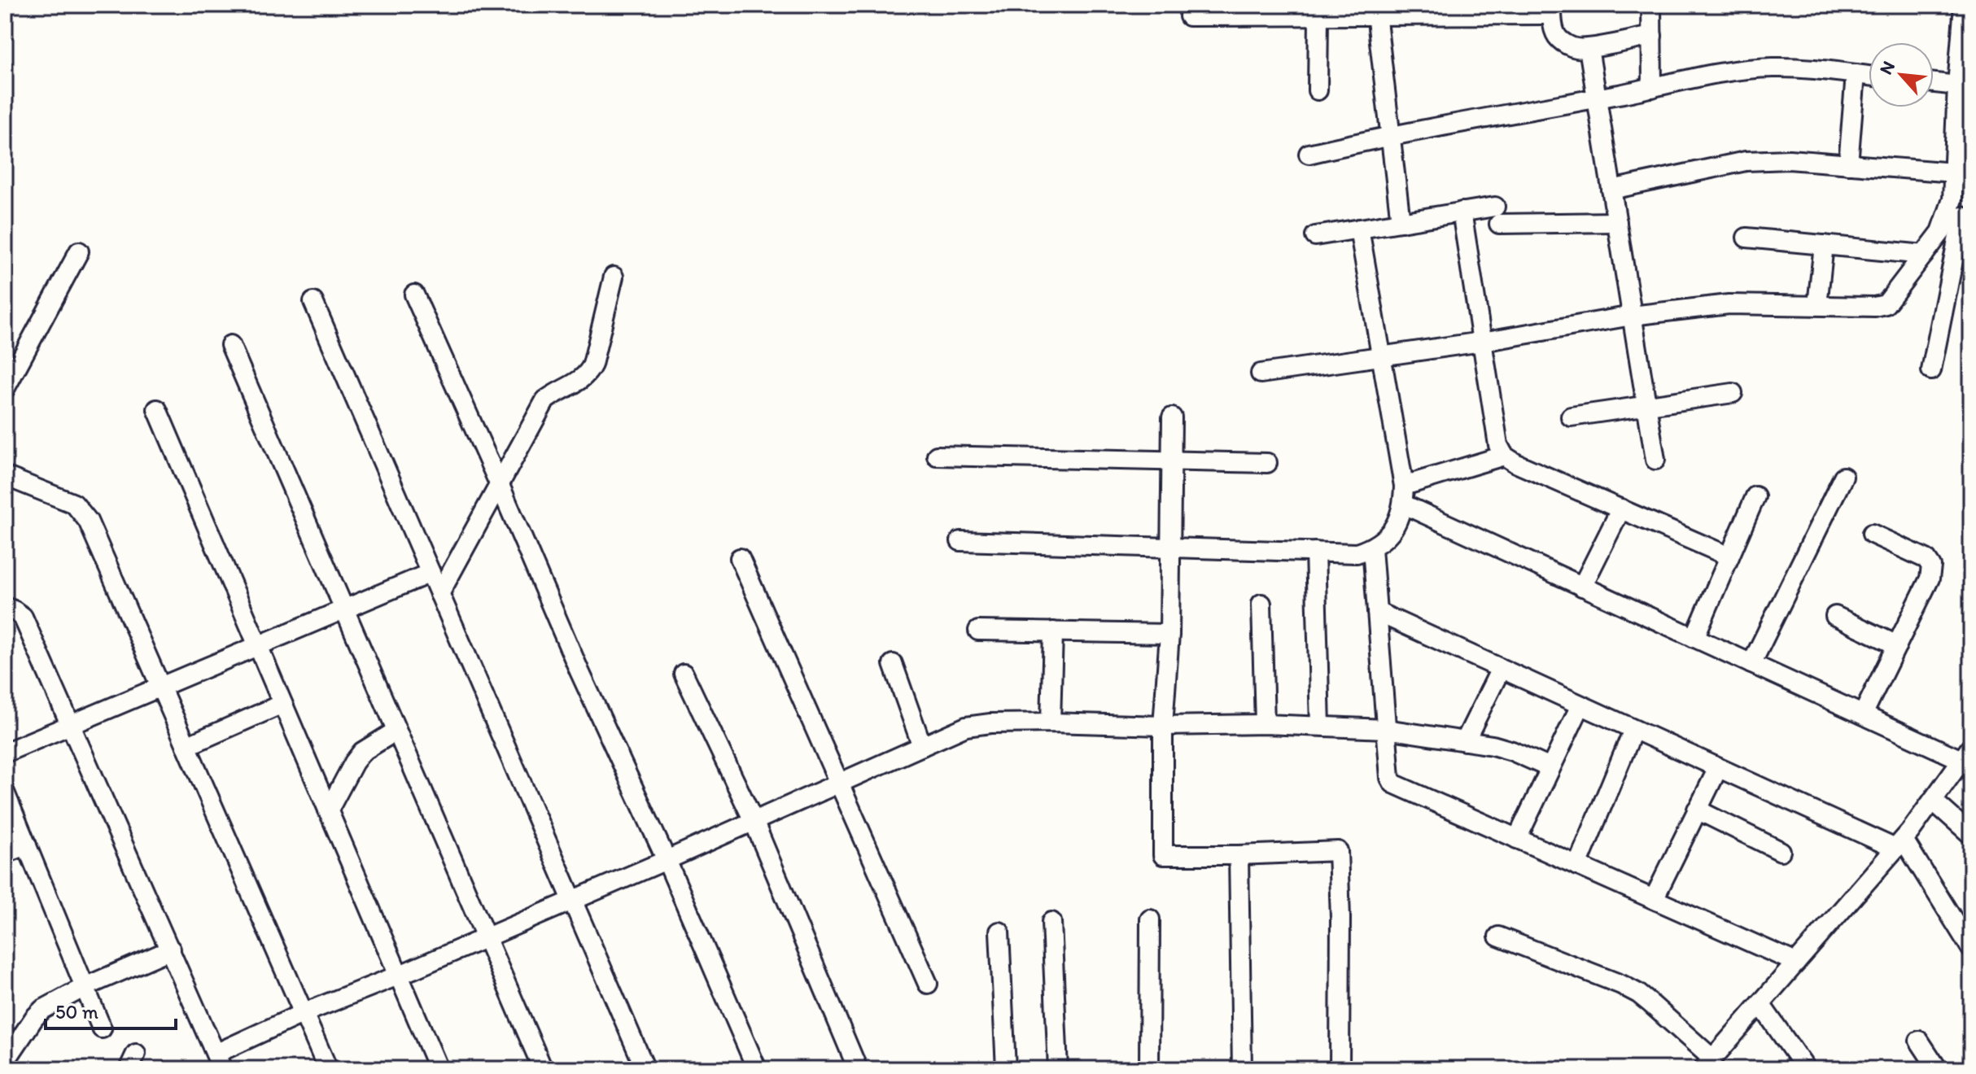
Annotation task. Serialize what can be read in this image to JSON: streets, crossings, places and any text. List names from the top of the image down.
{
  "scale_bar": "50 m",
  "north": "top left"
}
